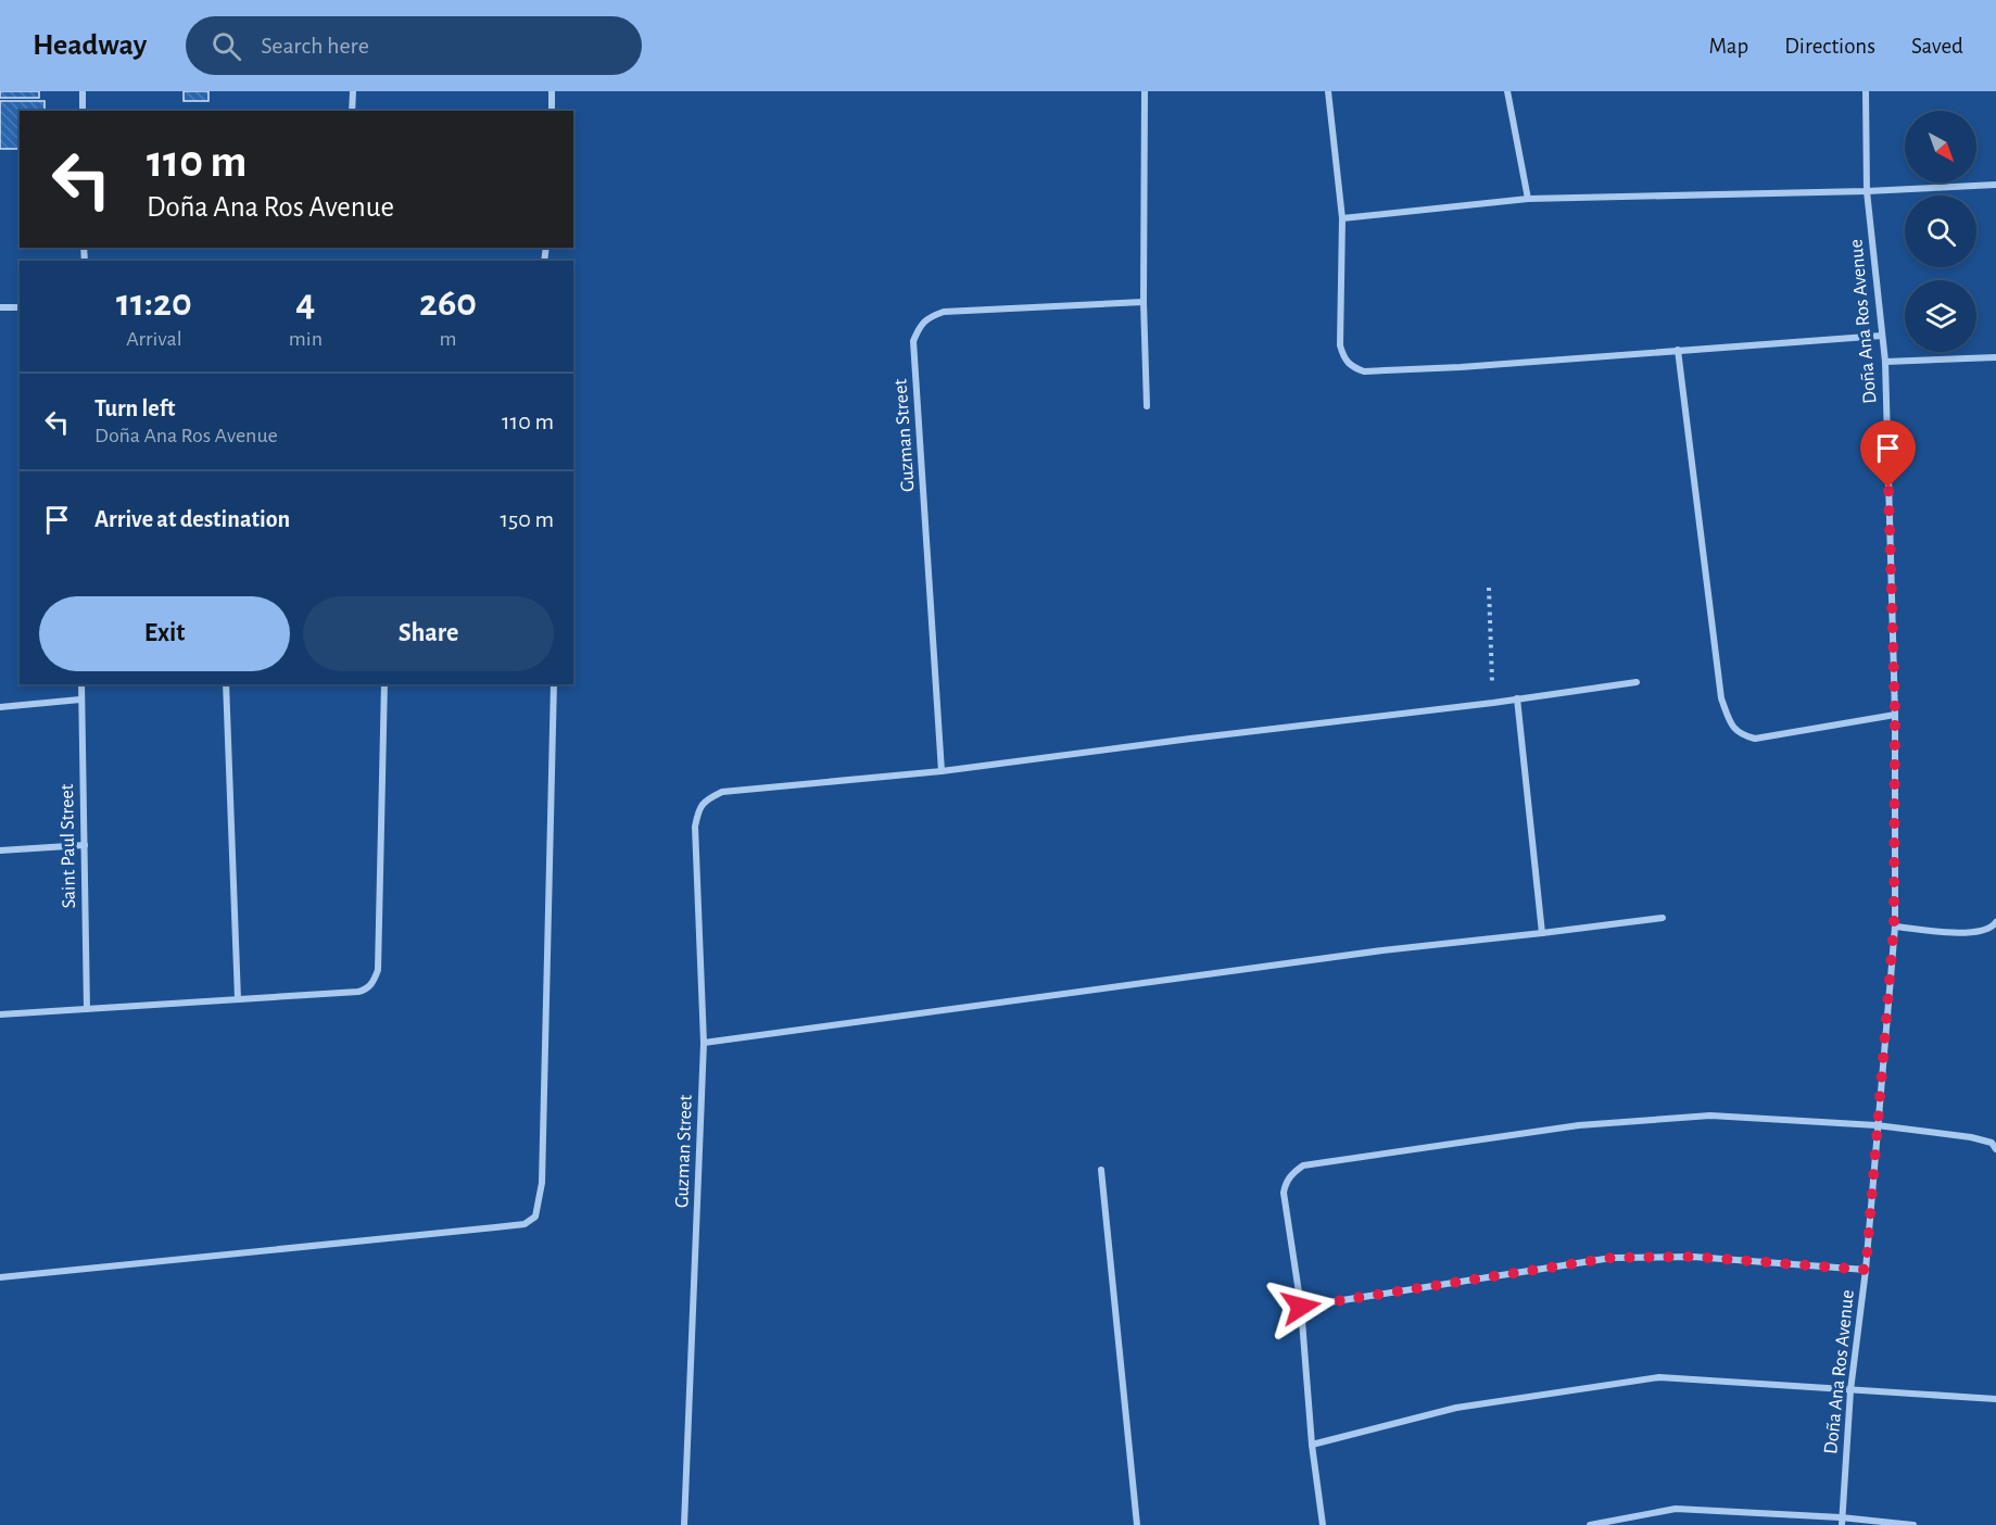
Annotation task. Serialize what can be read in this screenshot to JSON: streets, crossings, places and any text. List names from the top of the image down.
{
  "streets": {
    "street": ["Doña Ana Ros Avenue", "Guzman Street", "Saint Paul Street"]
  },
  "north": "bottom right",
  "page": {
    "header": "Headway",
    "search": "Search here",
    "nav": ["Map", "Directions", "Saved"],
    "turn": ["110 m", "Doña Ana Ros Avenue"],
    "eta": [
      "11:20",
      "Arrival",
      "4",
      "min",
      "260",
      "m"
    ],
    "list": [
      {
        "name": "Turn left",
        "note": "Doña Ana Ros Avenue",
        "value": "110 m"
      },
      {
        "name": "Arrive at destination",
        "value": "150 m"
      }
    ],
    "buttons": ["Exit", "Share"]
  }
}
